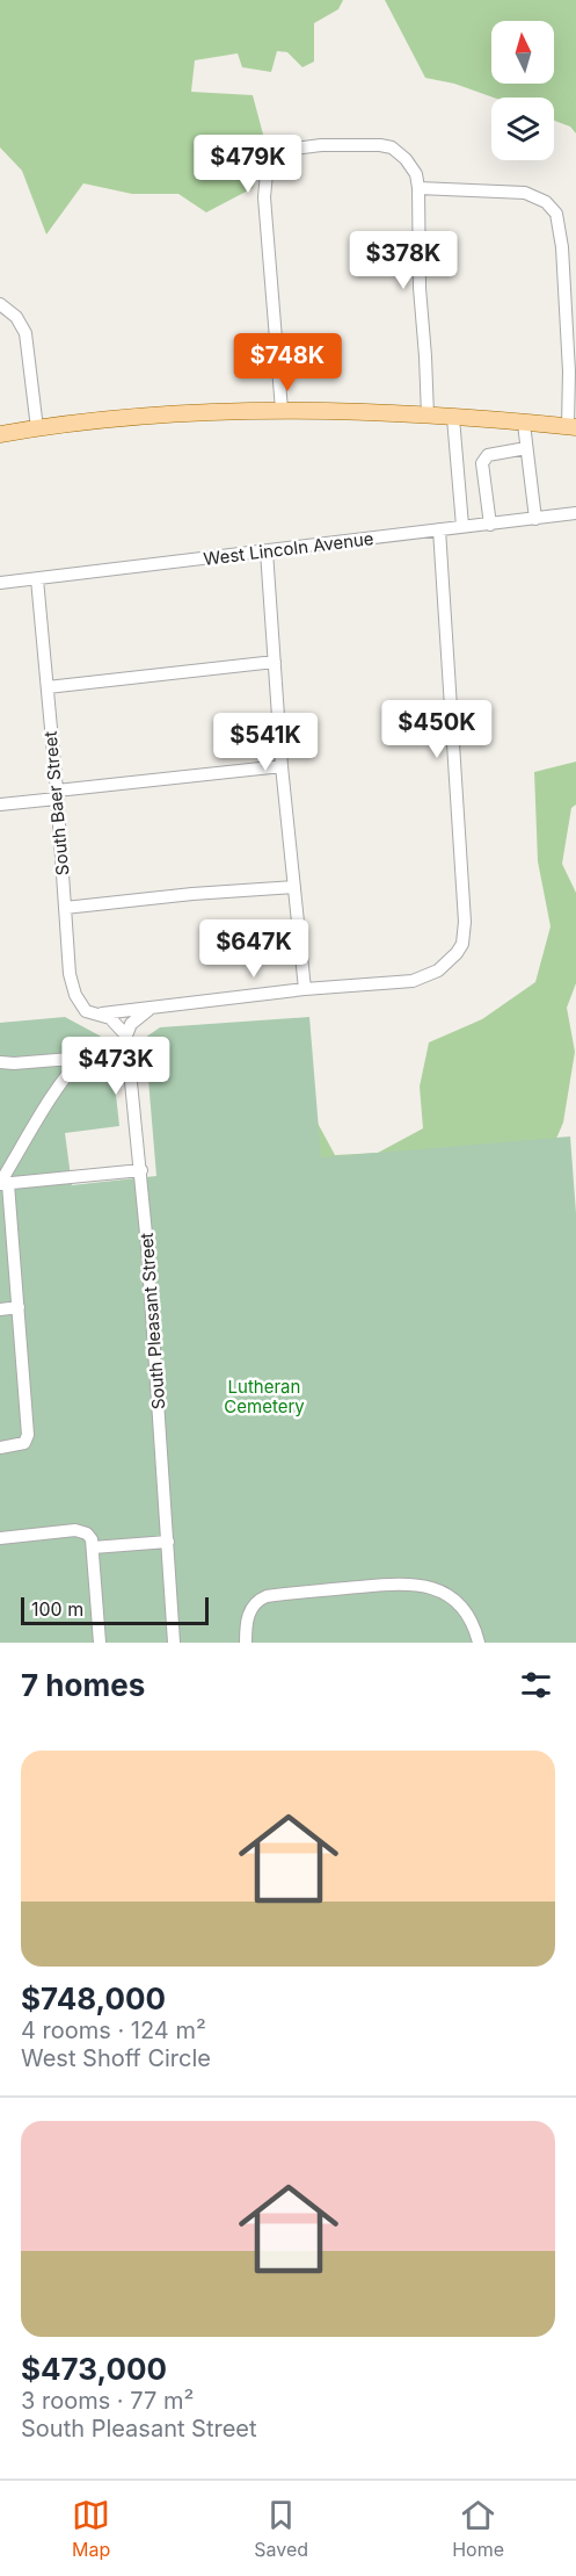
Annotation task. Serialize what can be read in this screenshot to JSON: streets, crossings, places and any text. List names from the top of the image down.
{
  "streets": {
    "street": ["West Lincoln Avenue", "South Baer Street", "South Pleasant Street"]
  },
  "crossings": [
    ["West Lincoln Avenue", "South Baer Street"]
  ],
  "parks": ["Lutheran Cemetery"],
  "scale_bar": "100 m",
  "north": "top",
  "page": {
    "price": [
      "$479K",
      "$378K",
      "$748K",
      "$450K",
      "$541K",
      "$647K",
      "$473K"
    ],
    "scale": "100 m",
    "heading": "7 homes",
    "list": [
      {
        "name": "$748,000",
        "note": "4 rooms · 124 m² · West Shoff Circle"
      },
      {
        "name": "$473,000",
        "note": "3 rooms · 77 m² · South Pleasant Street"
      }
    ],
    "tabs": ["Map", "Saved", "Home"]
  }
}
